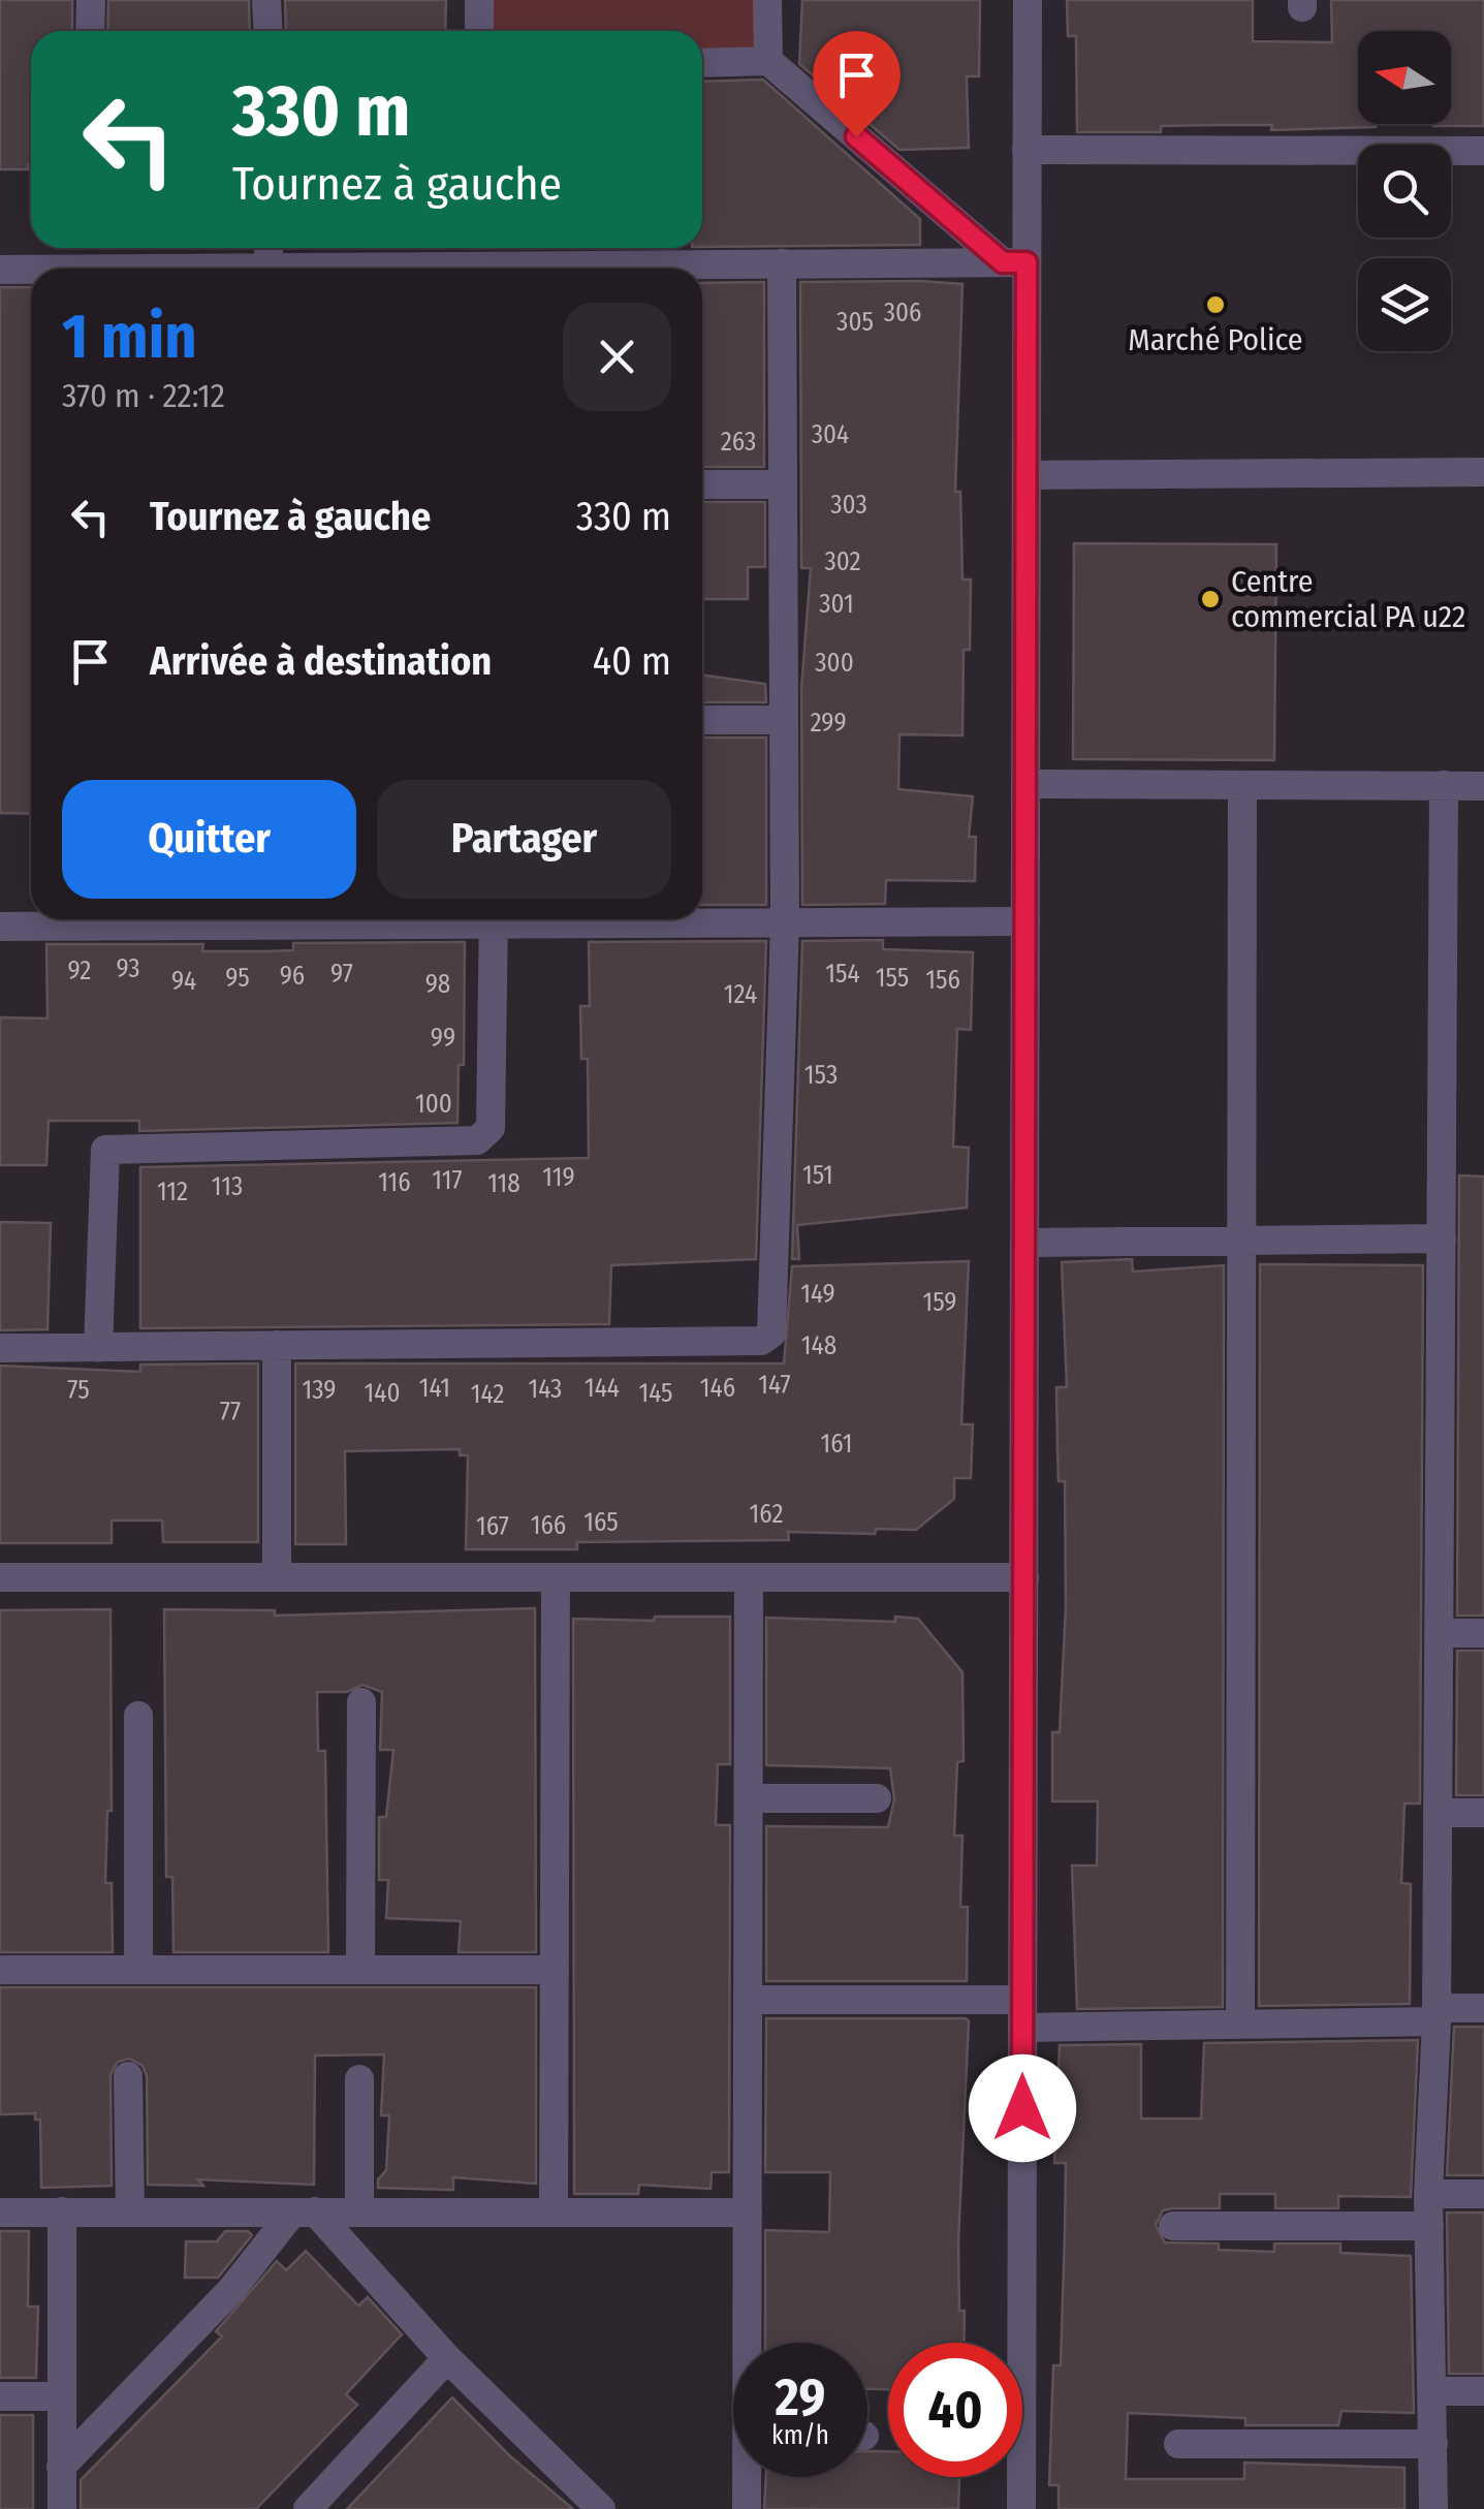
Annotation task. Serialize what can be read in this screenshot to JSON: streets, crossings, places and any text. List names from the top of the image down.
{
  "places": ["Marché Police", "Centre commercial PA u22"],
  "house_numbers": [
    "306",
    "305",
    "304",
    "263",
    "303",
    "302",
    "301",
    "300",
    "299",
    "93",
    "92",
    "97",
    "154",
    "96",
    "95",
    "155",
    "156",
    "94",
    "98",
    "124",
    "99",
    "153",
    "100",
    "151",
    "119",
    "117",
    "116",
    "118",
    "113",
    "112",
    "149",
    "159",
    "148",
    "147",
    "141",
    "144",
    "146",
    "143",
    "75",
    "139",
    "140",
    "145",
    "142",
    "77",
    "161",
    "162",
    "165",
    "166",
    "167"
  ],
  "north": "left",
  "page": {
    "turn": ["330 m", "Tournez à gauche"],
    "heading": ["1 min", "370 m · 22:12"],
    "list": [
      {
        "name": "Tournez à gauche",
        "value": "330 m"
      },
      {
        "name": "Arrivée à destination",
        "value": "40 m"
      }
    ],
    "buttons": ["Quitter", "Partager"],
    "speed": "29 km/h",
    "limit": "40"
  }
}
